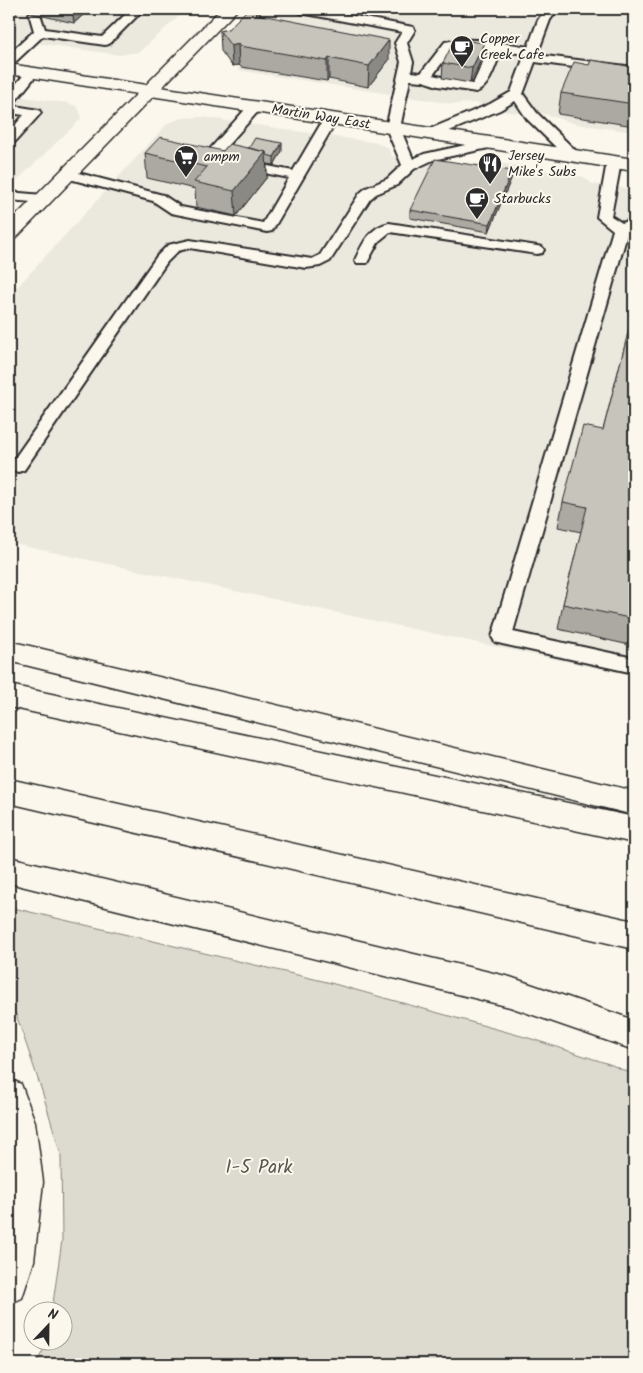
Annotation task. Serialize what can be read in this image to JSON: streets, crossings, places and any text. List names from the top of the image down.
{
  "streets": {
    "main road": ["Martin Way East"]
  },
  "parks": ["I-5 Park"],
  "places": {
    "cafe": ["Copper Creek Cafe", "Starbucks"],
    "supermarket": ["ampm"],
    "restaurant": ["Jersey Mike's Subs"]
  },
  "north": "top"
}
